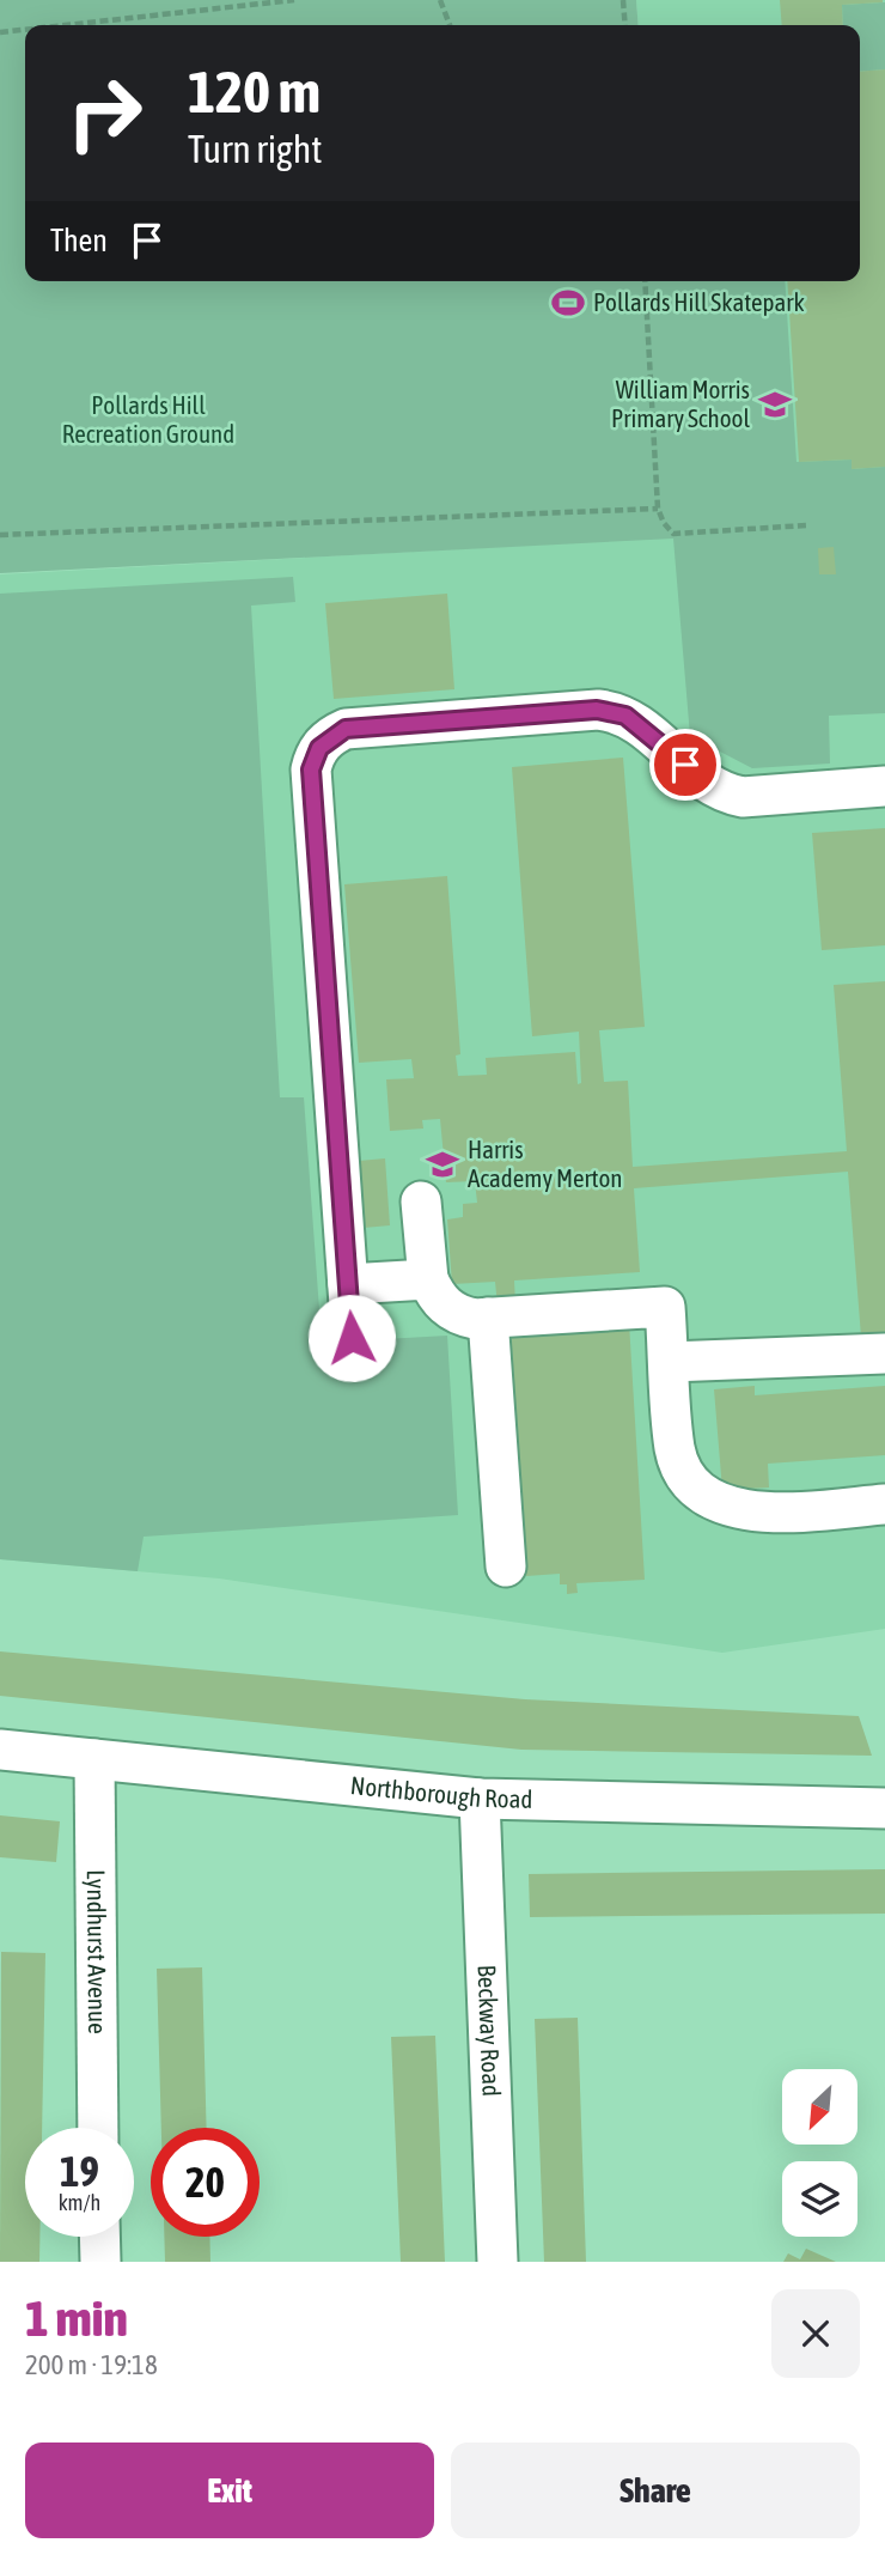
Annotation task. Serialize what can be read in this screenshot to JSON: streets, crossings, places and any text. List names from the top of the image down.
{
  "streets": {
    "street": ["Northborough Road", "Lyndhurst Avenue", "Beckway Road"]
  },
  "crossings": [
    ["Northborough Road", "Lyndhurst Avenue"],
    ["Northborough Road", "Beckway Road"]
  ],
  "parks": ["Pollards Hill Recreation Ground"],
  "places": {
    "sports": ["Pollards Hill Skatepark"],
    "school or university": ["William Morris Primary School", "Harris Academy Merton"]
  },
  "north": "bottom left",
  "page": {
    "turn": ["120 m", "Turn right"],
    "then": "Then",
    "speed": "19 km/h",
    "limit": "20",
    "heading": ["1 min", "200 m · 19:18"],
    "buttons": ["Exit", "Share"]
  }
}
